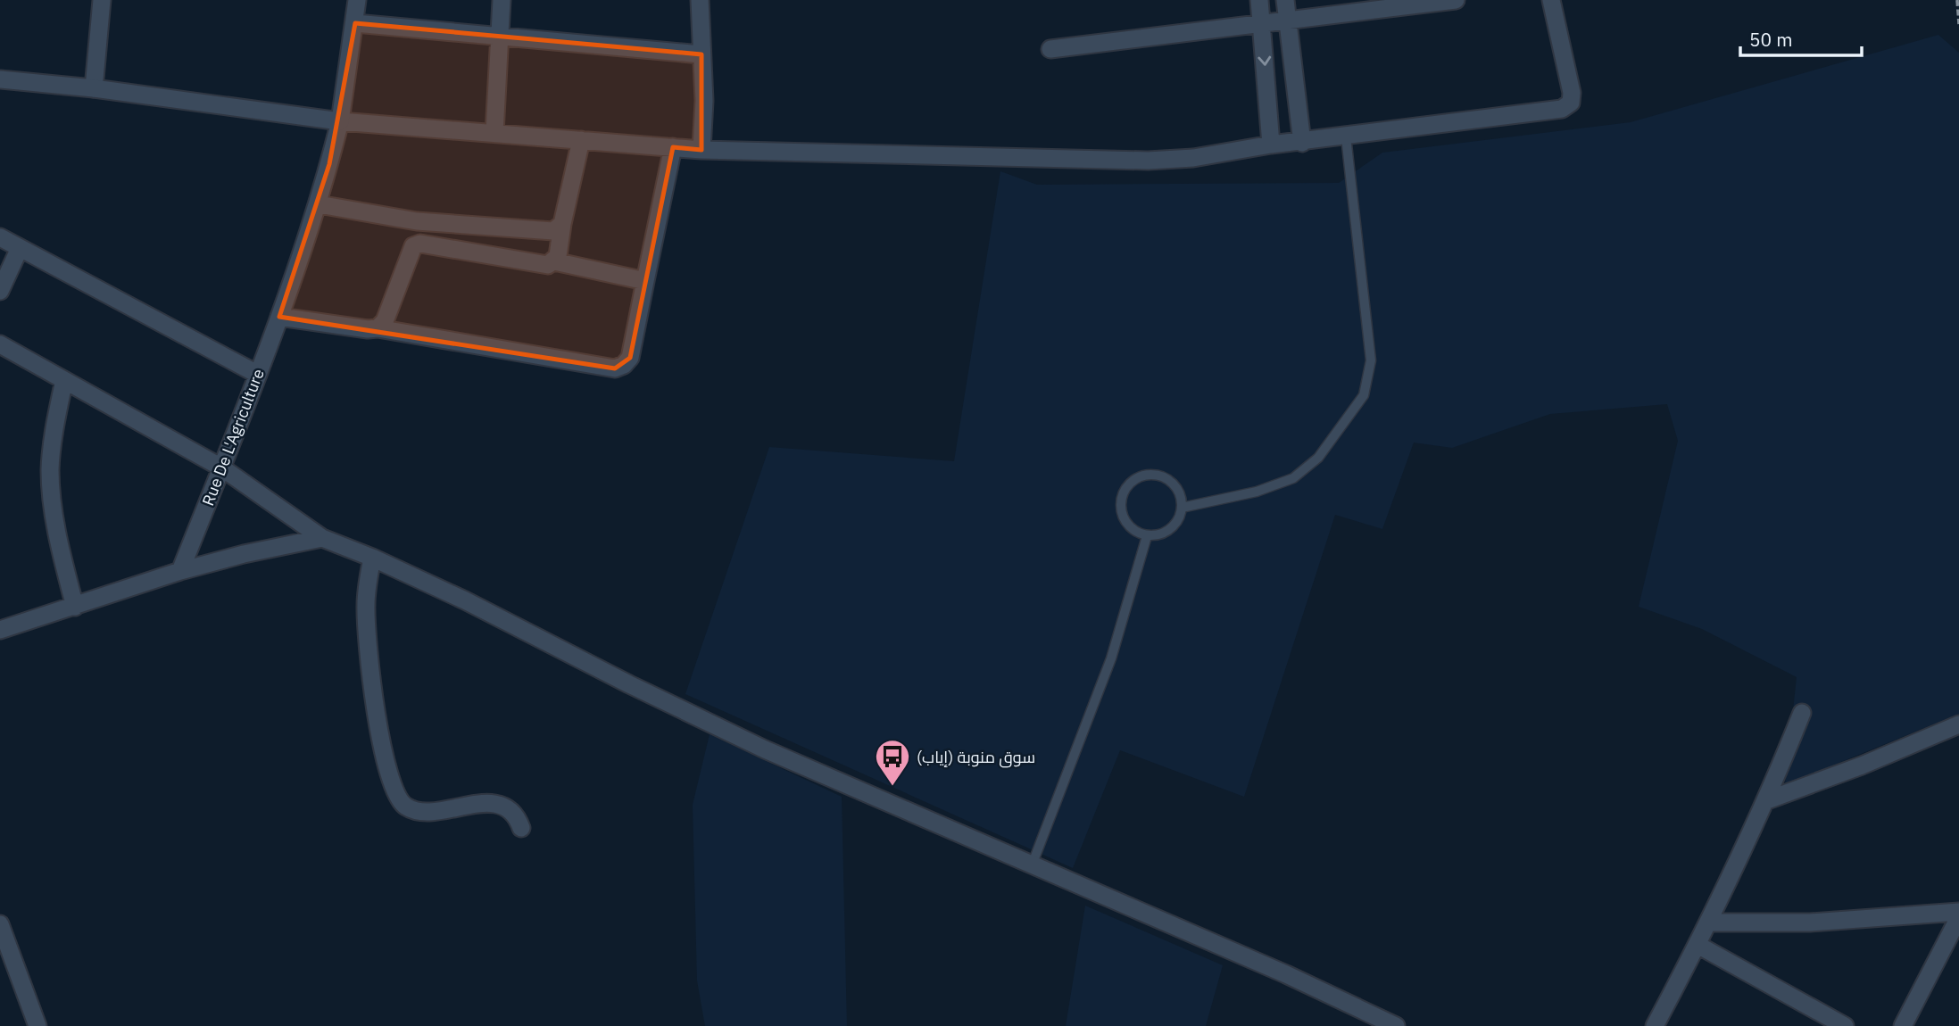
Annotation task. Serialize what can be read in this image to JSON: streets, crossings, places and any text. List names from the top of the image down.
{
  "streets": {
    "street": ["Rue De L'Agriculture"]
  },
  "places": {
    "bus stop": ["سوق منوبة (إياب)"]
  },
  "scale_bar": "50 m"
}
